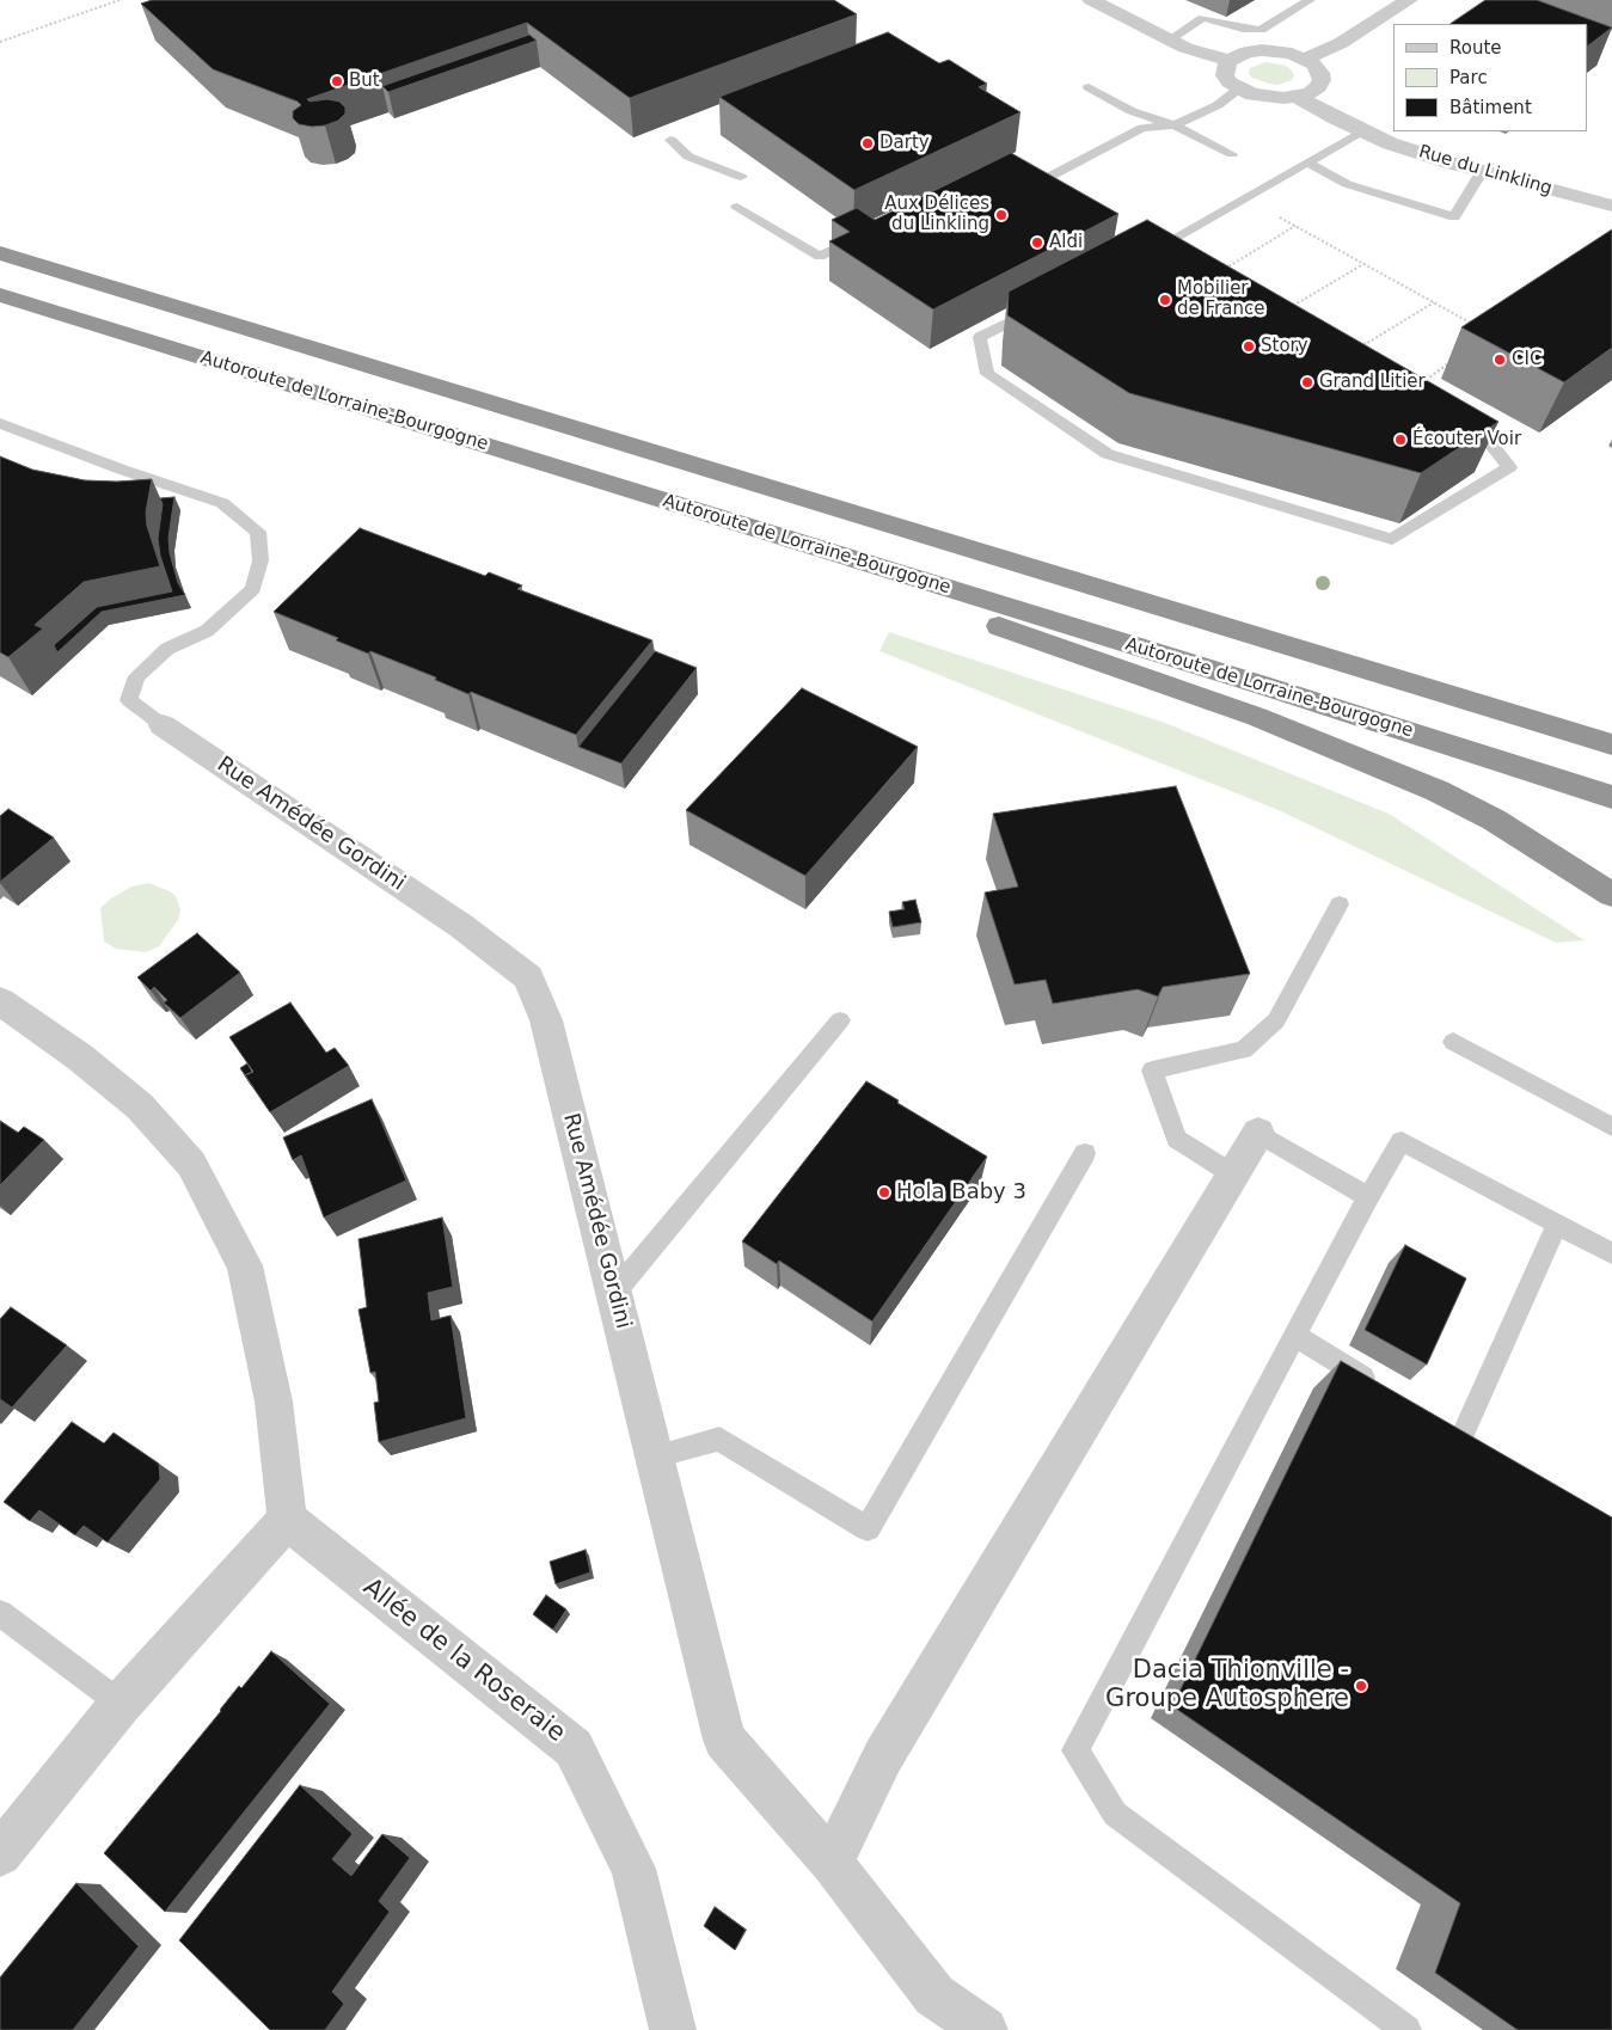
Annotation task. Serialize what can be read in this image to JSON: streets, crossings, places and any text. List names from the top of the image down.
{
  "streets": {
    "highway": ["Autoroute de Lorraine-Bourgogne"],
    "street": ["Rue du Linkling", "Rue Amédée Gordini", "Allée de la Roseraie"]
  },
  "places": [
    "But",
    "Darty",
    "Aux Délices du Linkling",
    "Aldi",
    "Mobilier de France",
    "Story",
    "CIC",
    "Grand Litier",
    "Écouter Voir",
    "Hola Baby 3",
    "Dacia Thionville - Groupe Autosphere"
  ],
  "legend": ["Route", "Parc", "Bâtiment"]
}
